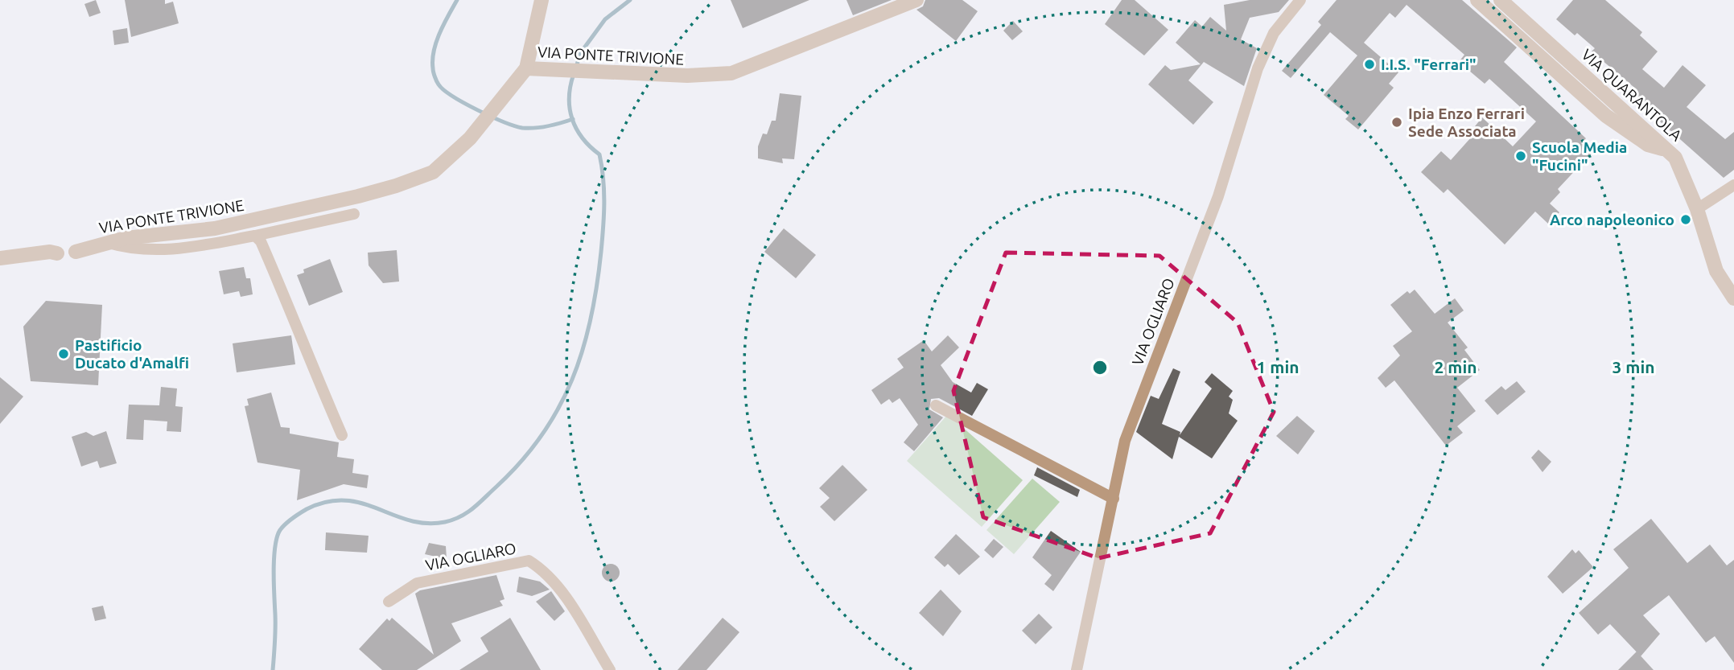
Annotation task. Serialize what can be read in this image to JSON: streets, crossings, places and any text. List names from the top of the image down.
{
  "streets": {
    "street": ["VIA PONTE TRIVIONE", "VIA QUARANTOLA", "VIA OGLIARO"]
  },
  "places": [
    "I.I.S. \"Ferrari\"",
    "Ipia Enzo Ferrari Sede Associata",
    "Scuola Media \"Fucini\"",
    "Arco napoleonico",
    "Pastificio Ducato d'Amalfi"
  ],
  "rings": ["1 min", "2 min", "3 min"]
}
